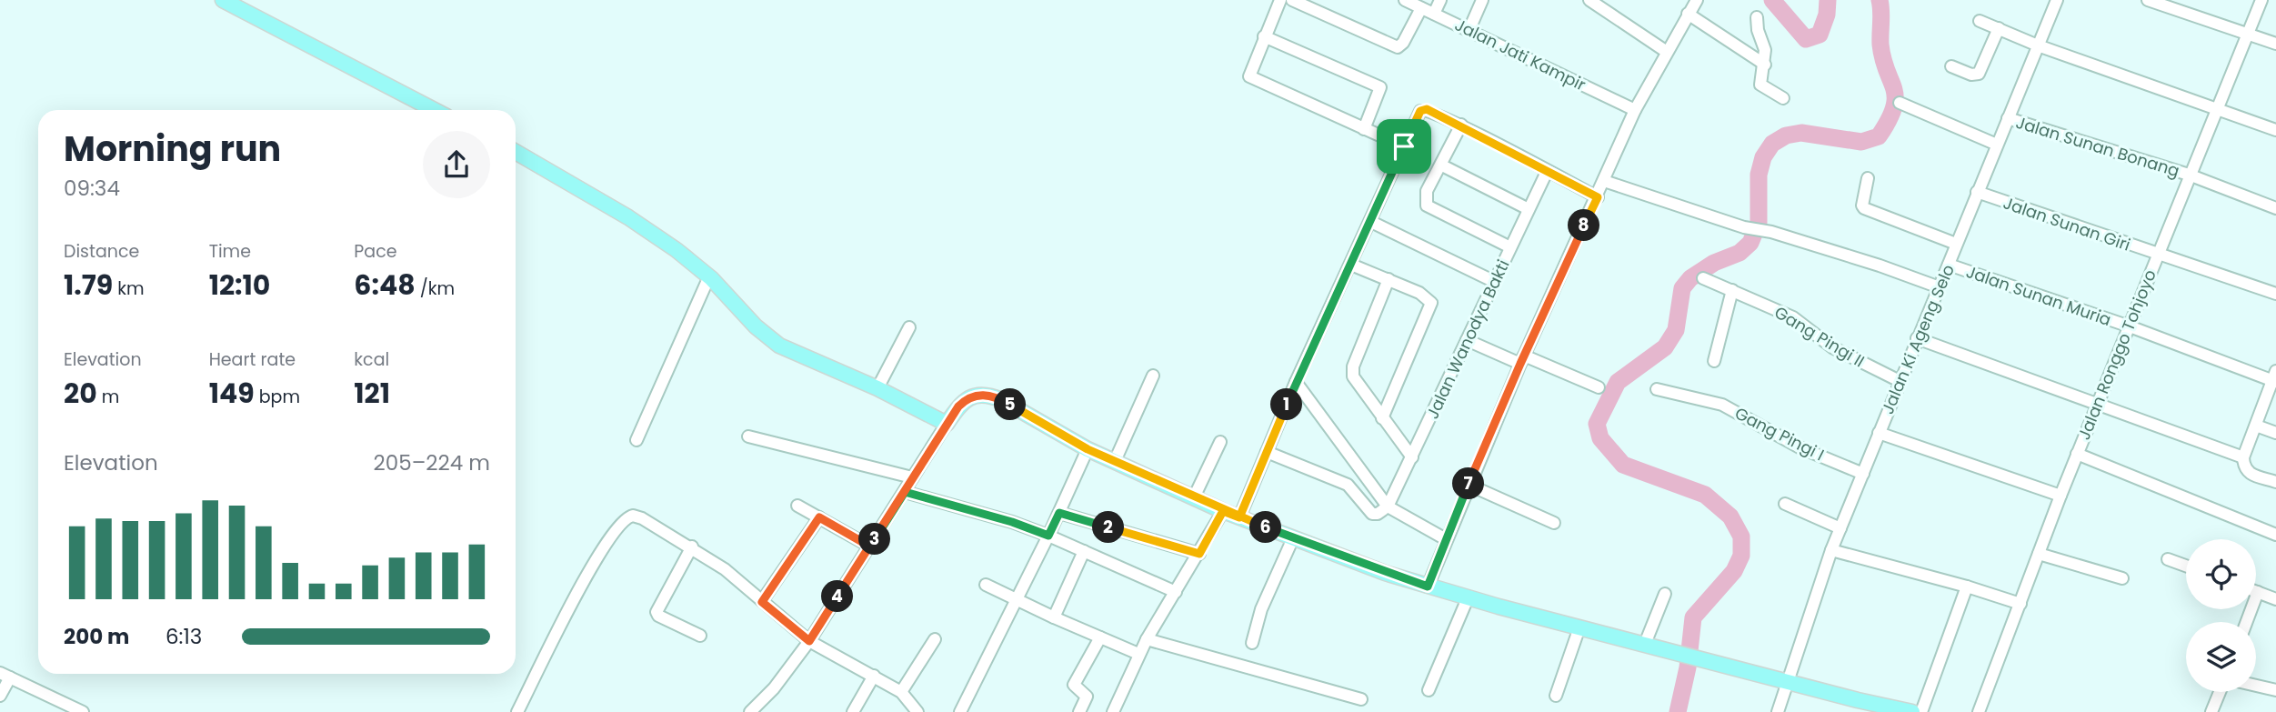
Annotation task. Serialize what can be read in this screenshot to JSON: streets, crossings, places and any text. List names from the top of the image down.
{
  "streets": {
    "street": [
      "Jalan Jati Kampir",
      "Jalan Sunan Bonang",
      "Jalan Sunan Giri",
      "Jalan Sunan Muria",
      "Gang Pingi II",
      "Jalan Wanodya Bakti",
      "Jalan Ki Ageng Selo",
      "Jalan Ronggo Tohjoyo",
      "Gang Pingi I"
    ]
  },
  "crossings": [
    ["Jalan Sunan Bonang", "Jalan Ki Ageng Selo"],
    ["Jalan Sunan Bonang", "Jalan Ronggo Tohjoyo"],
    ["Jalan Sunan Giri", "Jalan Ki Ageng Selo"],
    ["Jalan Sunan Giri", "Jalan Ronggo Tohjoyo"],
    ["Jalan Sunan Muria", "Jalan Ki Ageng Selo"],
    ["Jalan Sunan Muria", "Jalan Ronggo Tohjoyo"],
    ["Gang Pingi II", "Jalan Ki Ageng Selo"],
    ["Jalan Ki Ageng Selo", "Gang Pingi I"]
  ],
  "page": {
    "heading": ["Morning run", "09:34"],
    "pins": [
      "8",
      "1",
      "5",
      "7",
      "2",
      "6",
      "3",
      "4"
    ],
    "stats": [
      ["Distance", "1.79 km"],
      ["Time", "12:10"],
      ["Pace", "6:48 /km"],
      ["Elevation", "20 m"],
      ["Heart rate", "149 bpm"],
      ["kcal", "121"]
    ],
    "chart": ["Elevation", "205–224 m"],
    "list": [
      {
        "name": "200 m",
        "note": "6:13"
      }
    ]
  }
}
